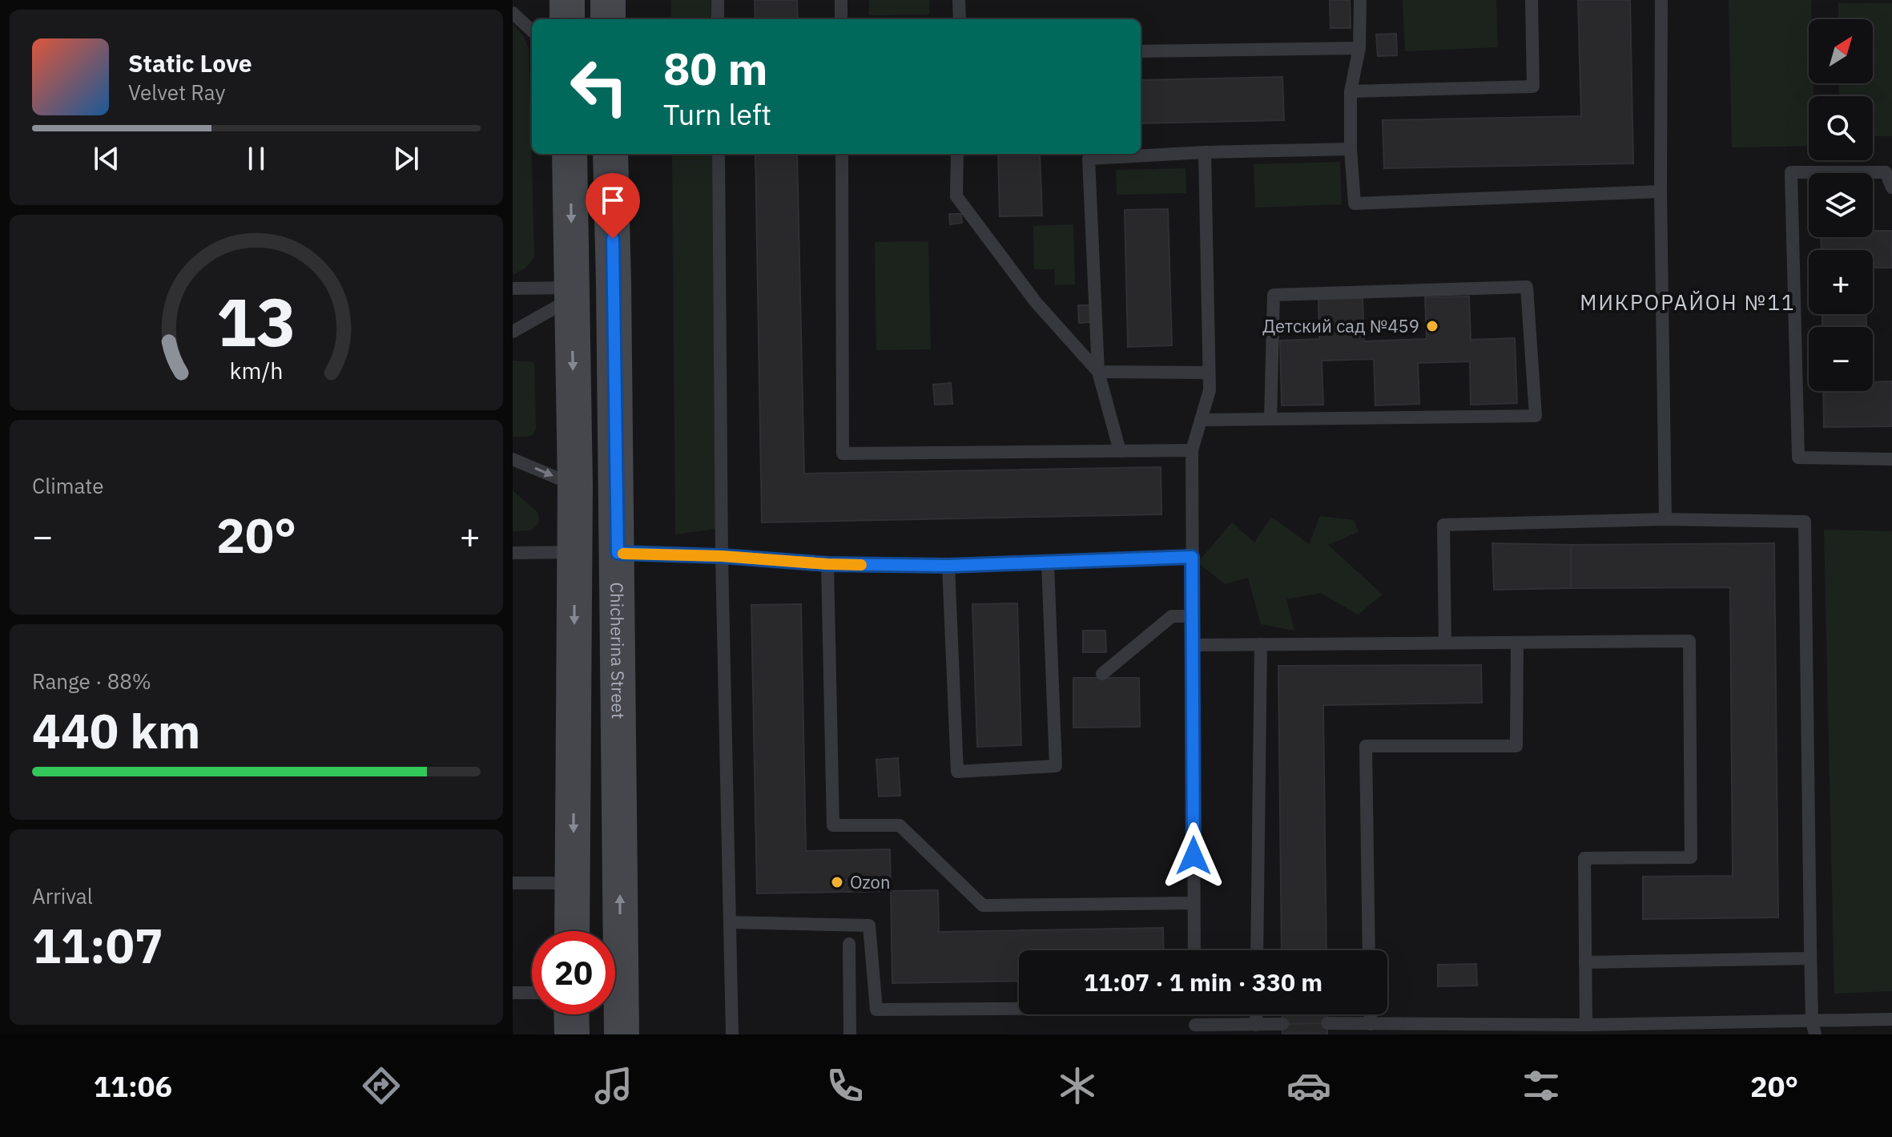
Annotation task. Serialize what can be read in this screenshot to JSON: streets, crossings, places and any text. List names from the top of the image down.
{
  "streets": {
    "main road": ["Chicherina Street"]
  },
  "districts": ["МИКРОРАЙОН №11"],
  "places": ["Детский сад №459", "Ozon"],
  "north": "top right",
  "page": {
    "map_buttons": ["+", "−"],
    "turn": ["80 m", "Turn left"],
    "song": ["Static Love", "Velvet Ray"],
    "tile": [
      "Climate",
      ["Range · 88%", "440 km"],
      ["Arrival", "11:07"]
    ],
    "heat": ["−", "20°", "+"],
    "limit": "20",
    "trip": "11:07 · 1 min · 330 m",
    "tabs": ["11:06", "20°"],
    "gauge": ["13", "km/h"]
  }
}
